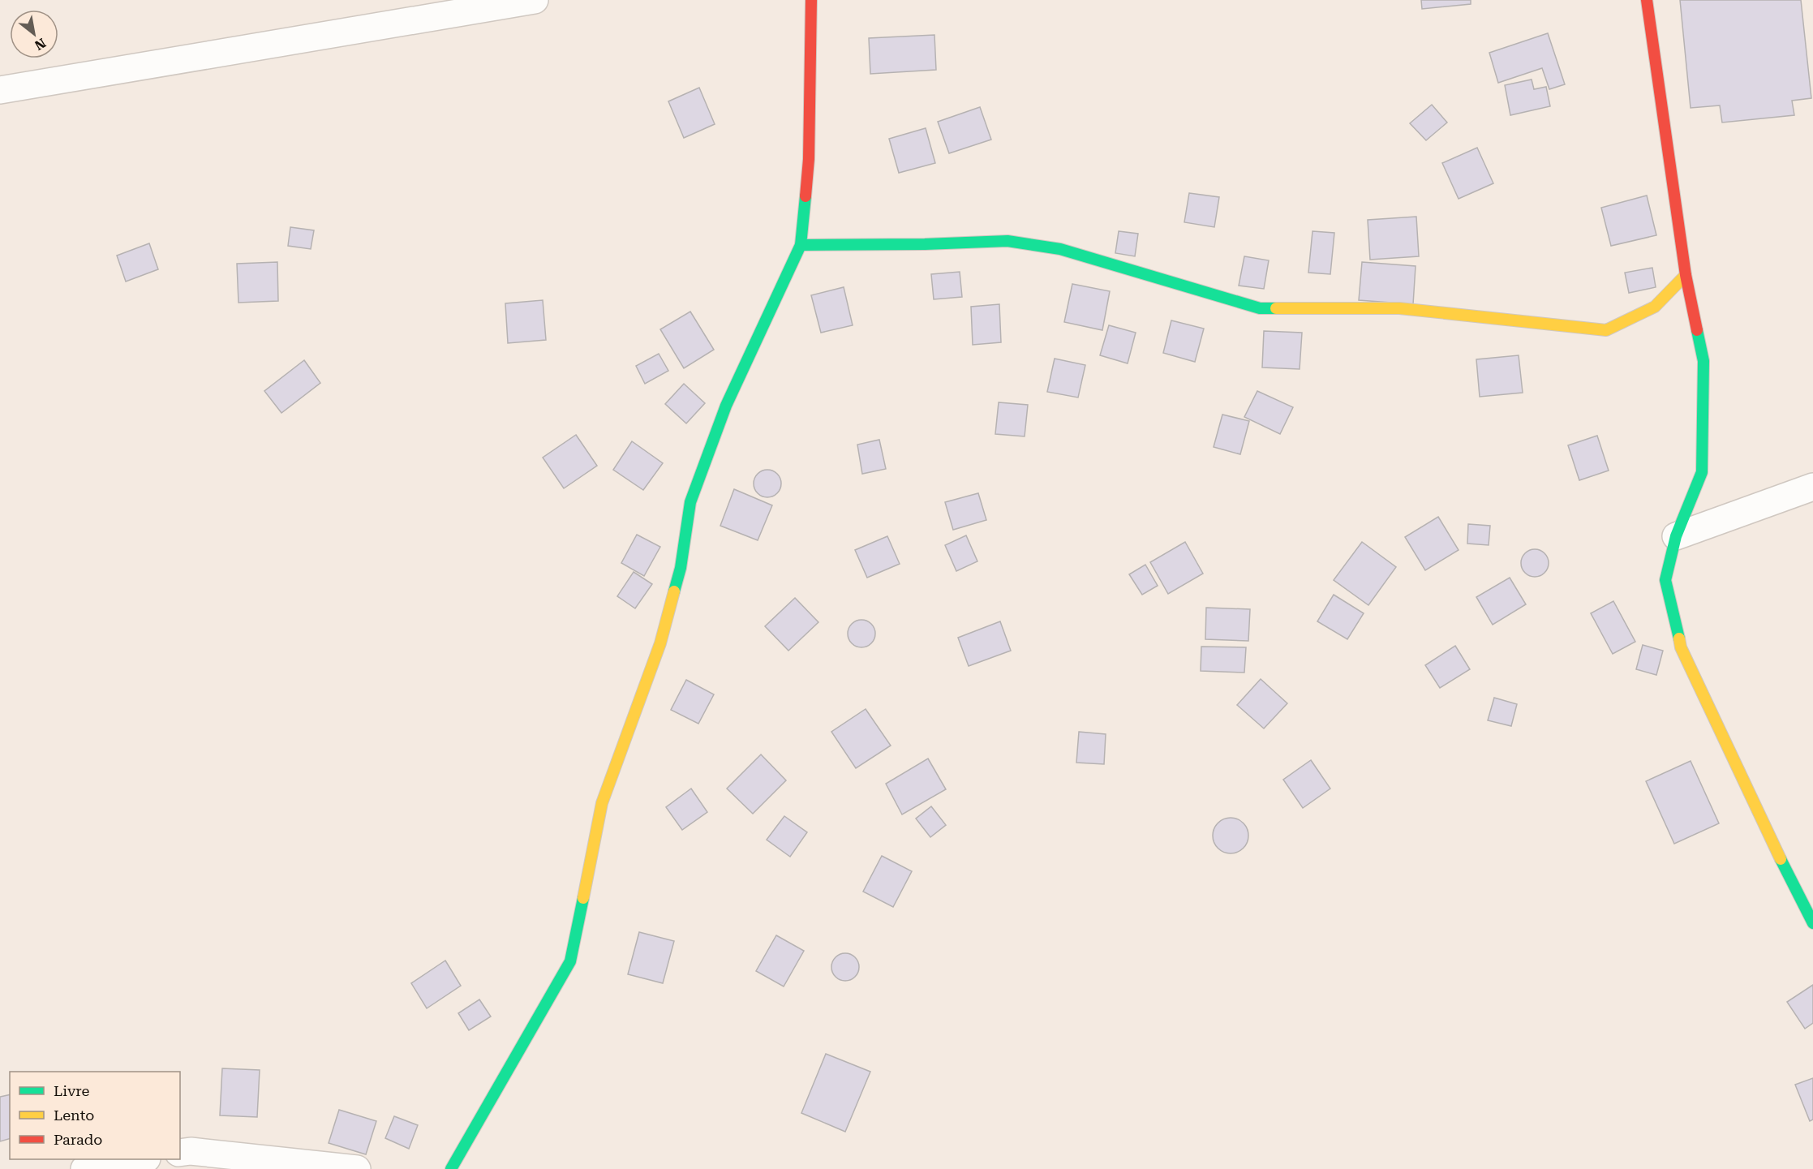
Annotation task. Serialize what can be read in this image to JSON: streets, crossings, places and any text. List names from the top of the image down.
{
  "legend": ["Livre", "Lento", "Parado"],
  "north": "bottom right"
}
